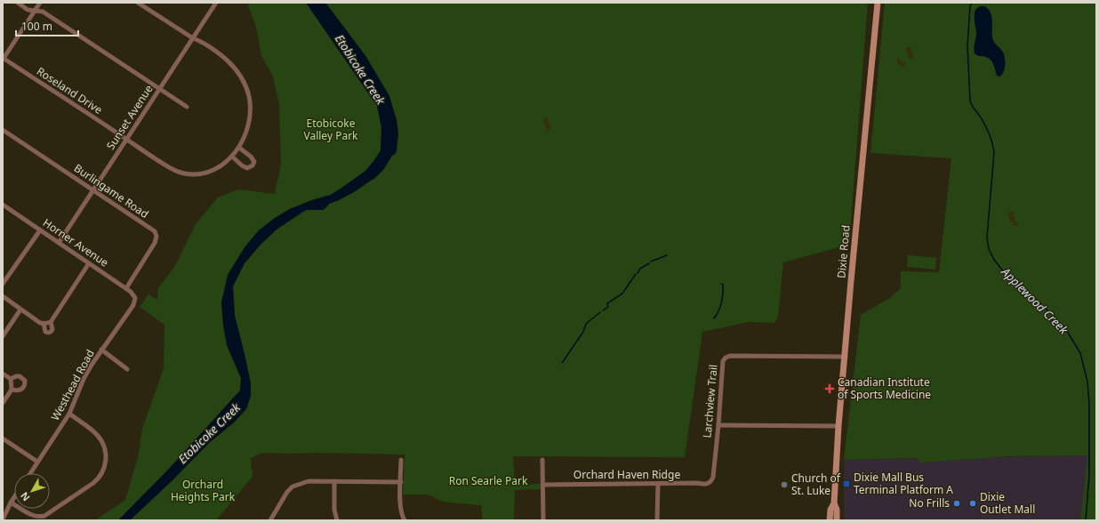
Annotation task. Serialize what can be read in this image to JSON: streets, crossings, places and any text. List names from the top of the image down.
{
  "streets": {
    "main road": ["Dixie Road"],
    "street": [
      "Roseland Drive",
      "Sunset Avenue",
      "Burlingame Road",
      "Horner Avenue",
      "Westhead Road",
      "Larchview Trail",
      "Orchard Haven Ridge"
    ]
  },
  "crossings": [
    ["Roseland Drive", "Sunset Avenue"],
    ["Sunset Avenue", "Burlingame Road"],
    ["Sunset Avenue", "Horner Avenue"],
    ["Burlingame Road", "Horner Avenue"],
    ["Horner Avenue", "Westhead Road"],
    ["Dixie Road", "Larchview Trail"],
    ["Larchview Trail", "Orchard Haven Ridge"]
  ],
  "water": ["Etobicoke Creek", "Applewood Creek"],
  "parks": ["Etobicoke Valley Park", "Ron Searle Park", "Orchard Heights Park"],
  "places": {
    "health": ["Canadian Institute of Sports Medicine"],
    "transit": ["Dixie Mall Bus Terminal Platform A"],
    "other": ["Church of St. Luke", "No Frills", "Dixie Outlet Mall"]
  },
  "scale_bar": "100 m",
  "north": "bottom left"
}
